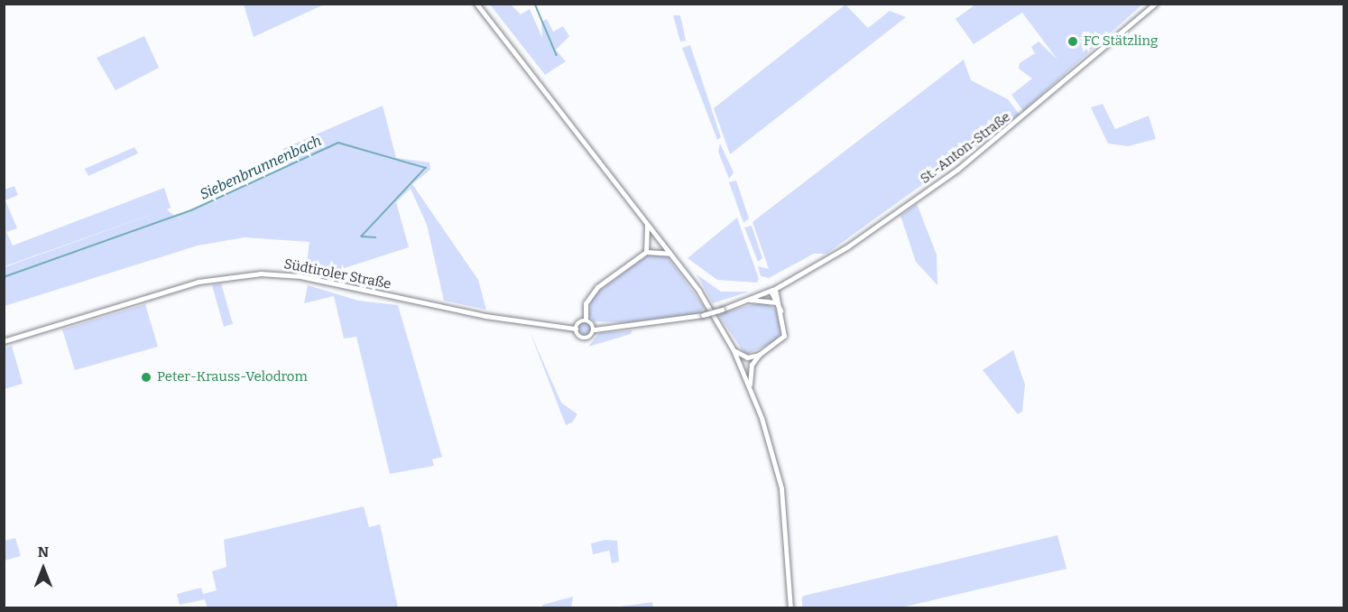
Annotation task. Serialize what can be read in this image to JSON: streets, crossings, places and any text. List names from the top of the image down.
{
  "streets": {
    "main road": ["St.-Anton-Straße", "Südtiroler Straße"]
  },
  "crossings": [
    ["St.-Anton-Straße", "Südtiroler Straße"]
  ],
  "water": ["Siebenbrunnenbach"],
  "places": ["FC Stätzling", "Peter-Krauss-Velodrom"],
  "north": "top"
}
